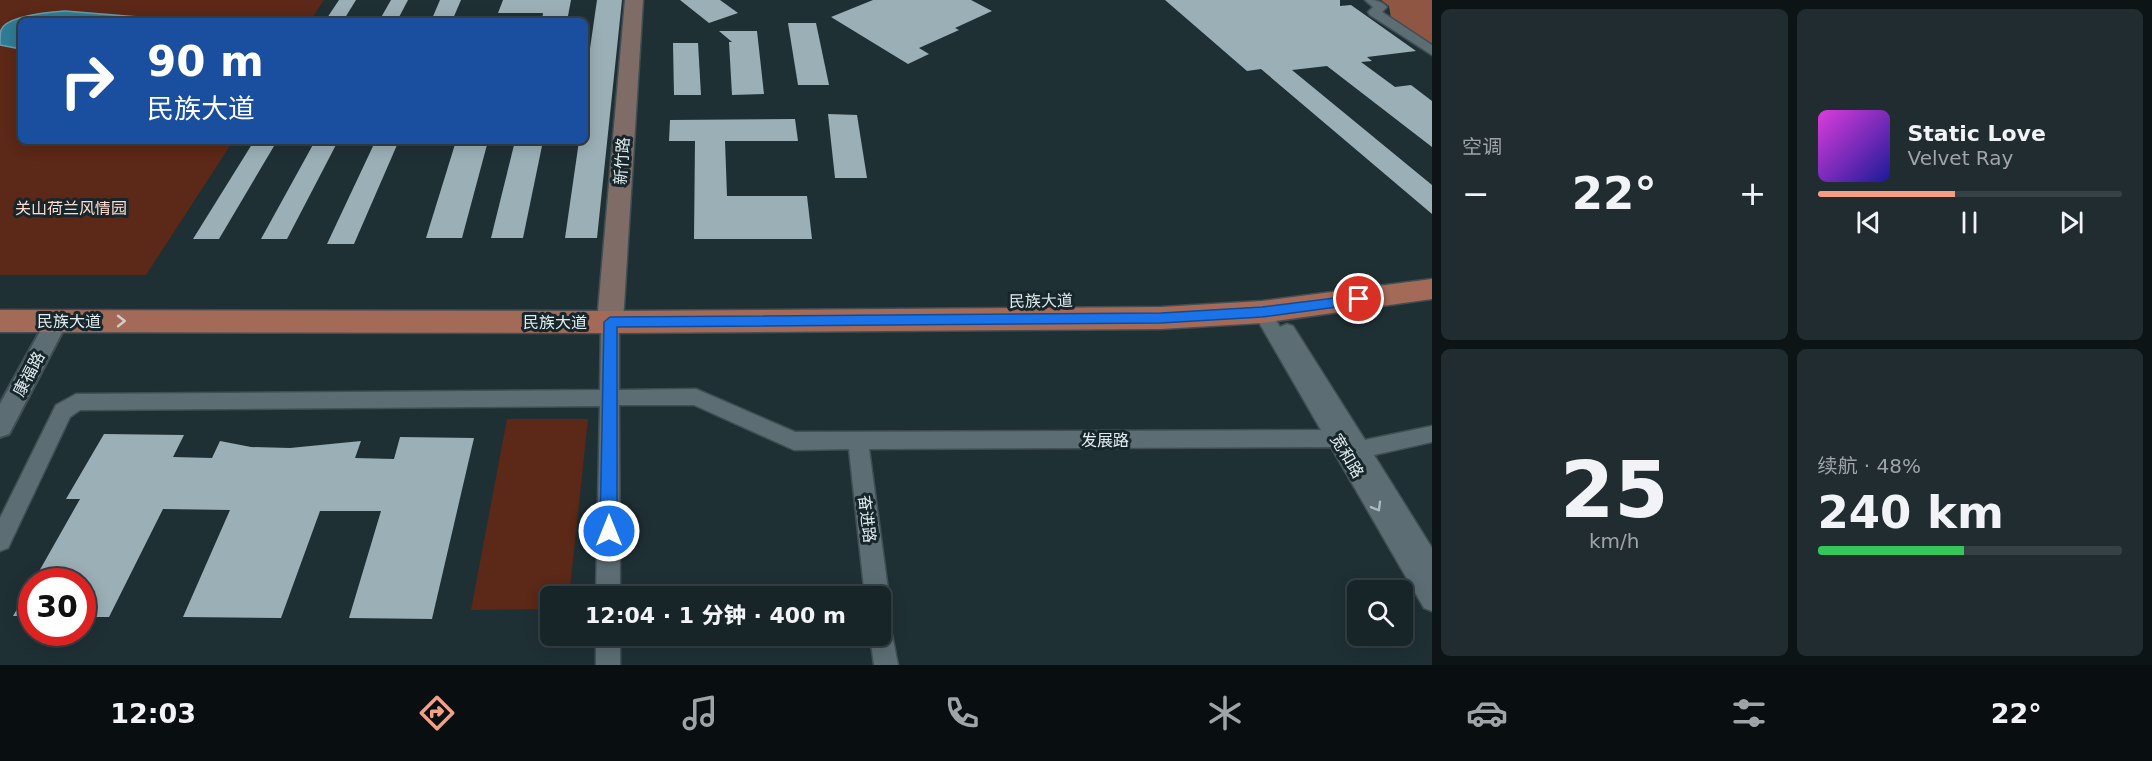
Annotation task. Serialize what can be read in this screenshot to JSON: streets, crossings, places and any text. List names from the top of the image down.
{
  "streets": {
    "main road": ["新竹路", "民族大道"],
    "street": [
      "康福路",
      "发展路",
      "宽和路",
      "奋进路"
    ]
  },
  "crossings": [
    ["新竹路", "民族大道"],
    ["民族大道", "康福路"],
    ["民族大道", "宽和路"],
    ["发展路", "宽和路"],
    ["发展路", "奋进路"]
  ],
  "parks": ["关山荷兰风情园"],
  "page": {
    "tile": [
      "空调",
      ["25", "km/h"],
      ["续航 · 48%", "240 km"]
    ],
    "turn": ["90 m", "民族大道"],
    "song": ["Static Love", "Velvet Ray"],
    "heat": ["−", "22°", "+"],
    "limit": "30",
    "trip": "12:04 · 1 分钟 · 400 m",
    "tabs": ["12:03", "22°"]
  }
}
